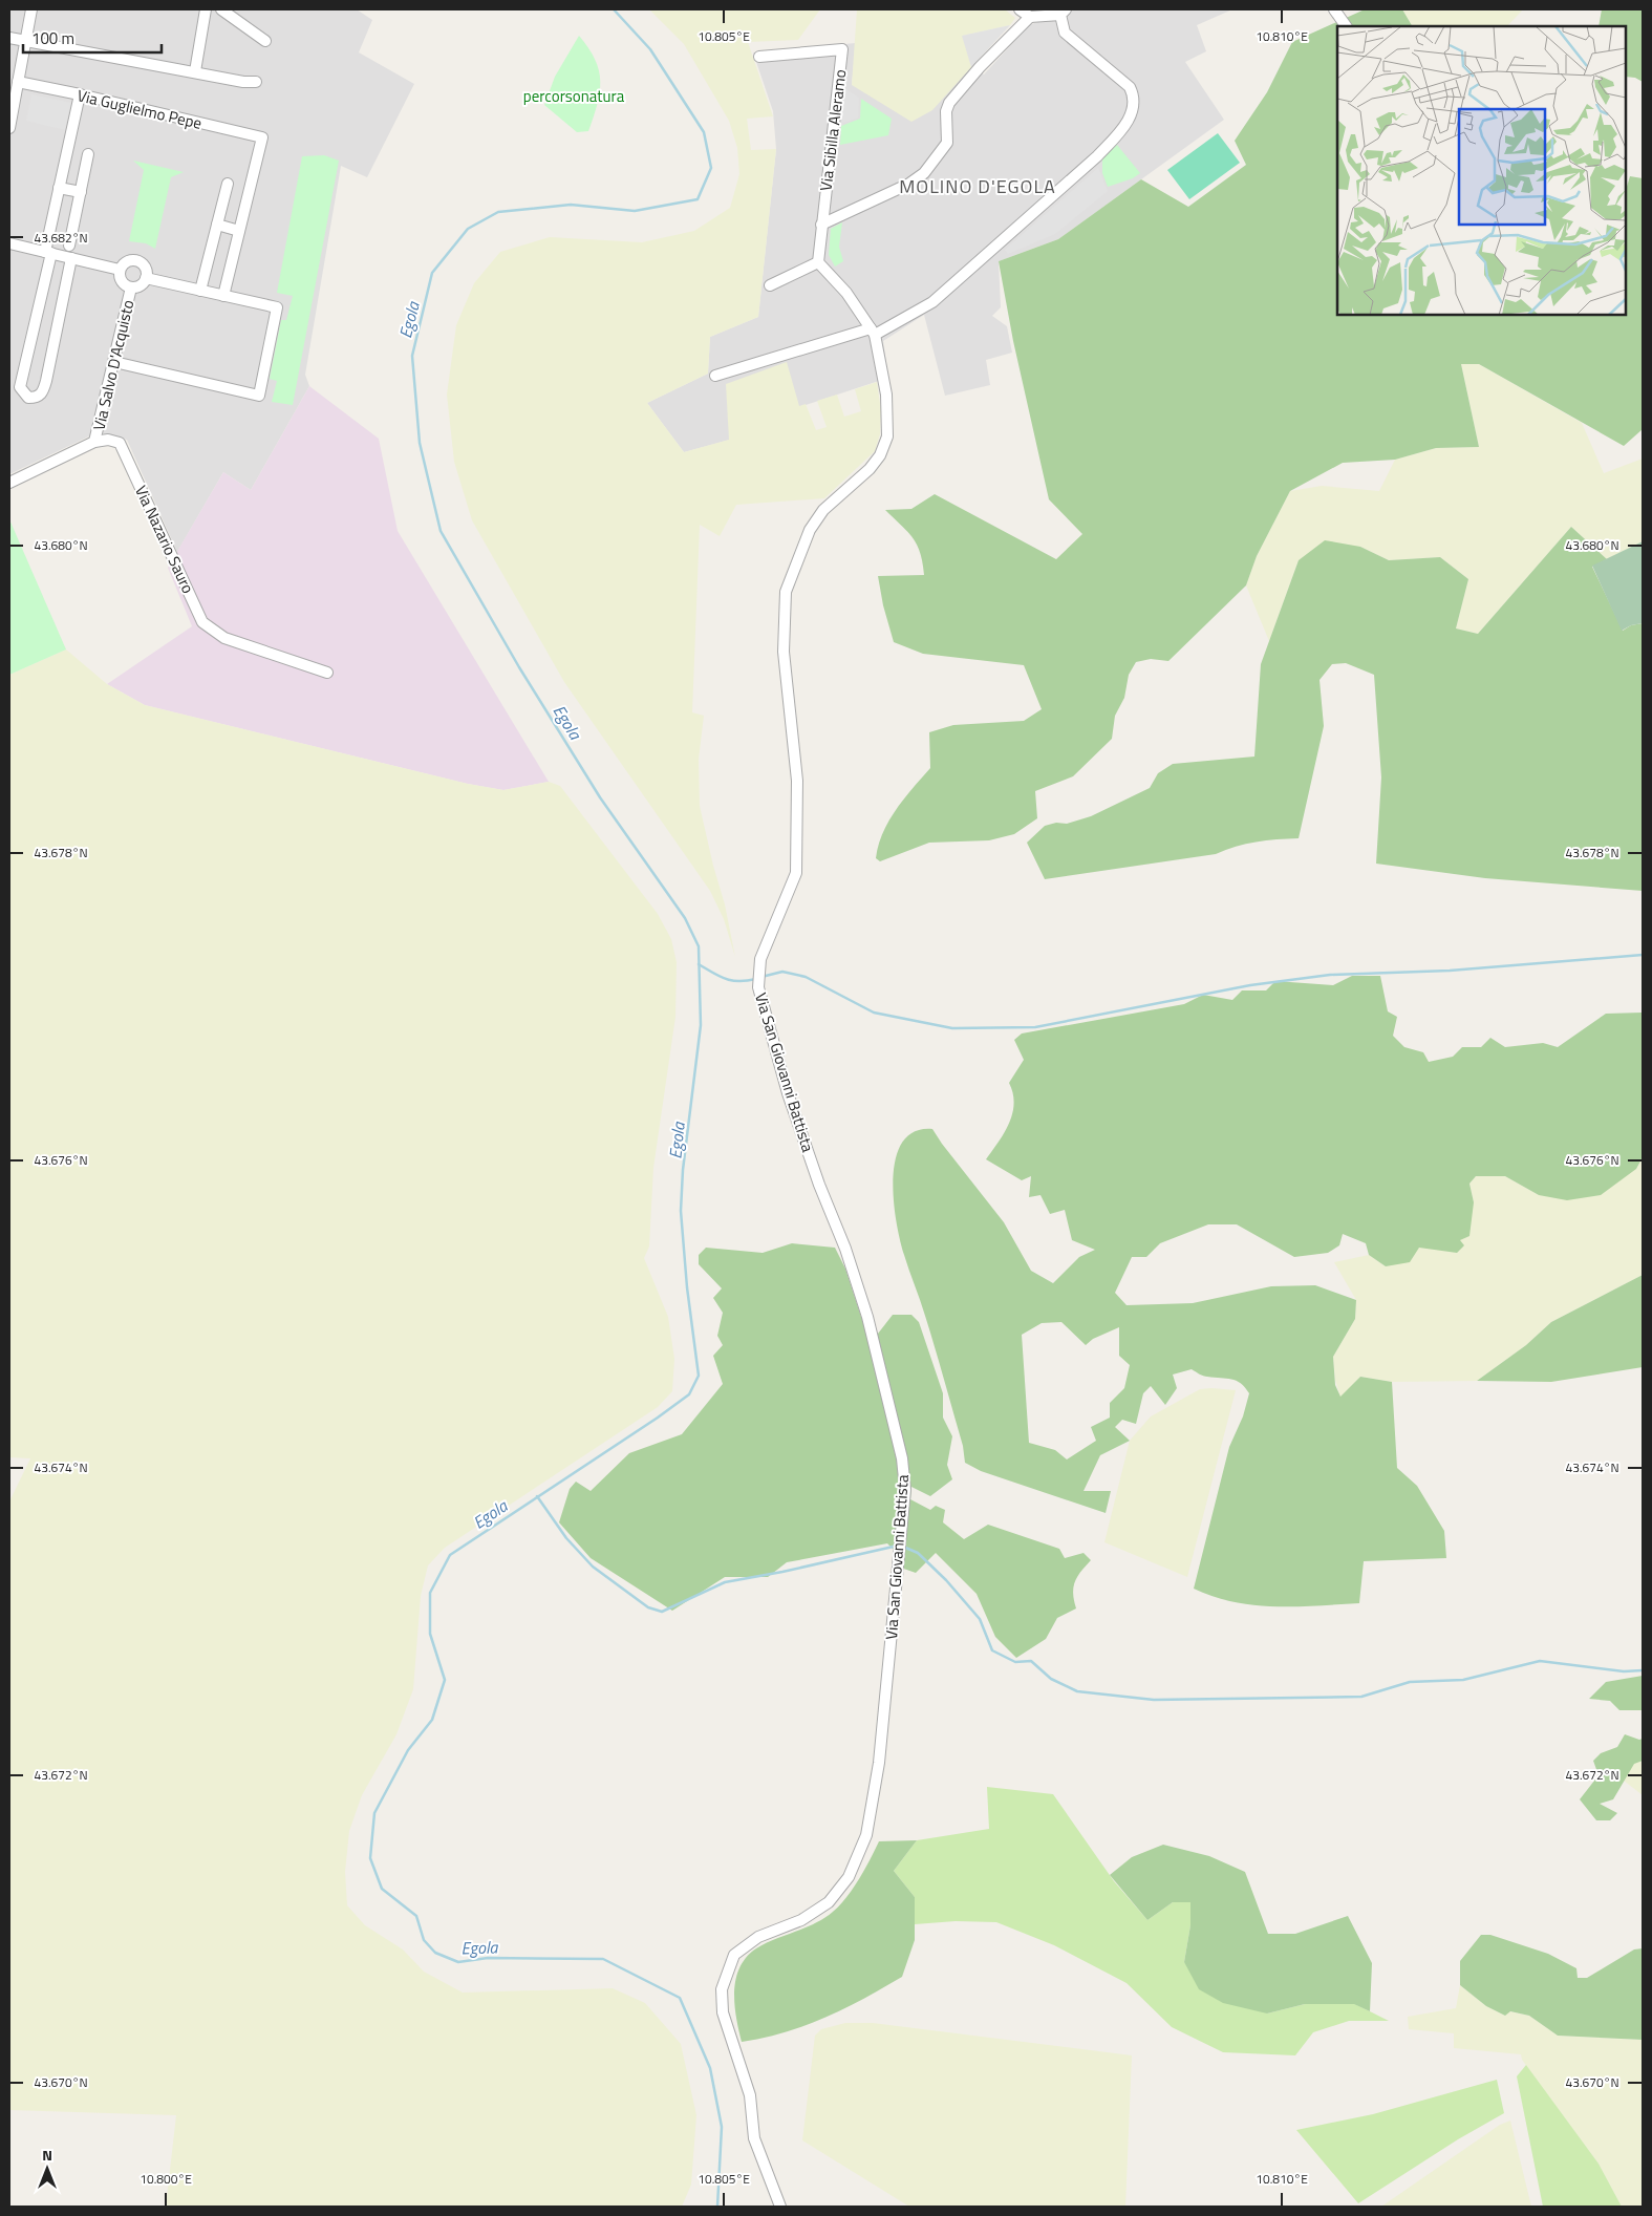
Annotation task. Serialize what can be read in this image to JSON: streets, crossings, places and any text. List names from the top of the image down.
{
  "streets": {
    "street": [
      "Via Guglielmo Pepe",
      "Via Sibilla Aleramo",
      "Via Salvo D'Acquisto",
      "Via Nazario Sauro",
      "Via San Giovanni Battista"
    ]
  },
  "crossings": [
    ["Via Salvo D'Acquisto", "Via Nazario Sauro"]
  ],
  "districts": ["MOLINO D'EGOLA"],
  "water": ["Egola"],
  "parks": ["percorsonatura"],
  "scale_bar": "100 m",
  "north": "top",
  "coordinates": [
    "10.805°E",
    "10.810°E",
    "43.682°N",
    "43.680°N",
    "43.678°N",
    "43.676°N",
    "43.674°N",
    "43.672°N",
    "43.670°N",
    "10.800°E"
  ]
}
